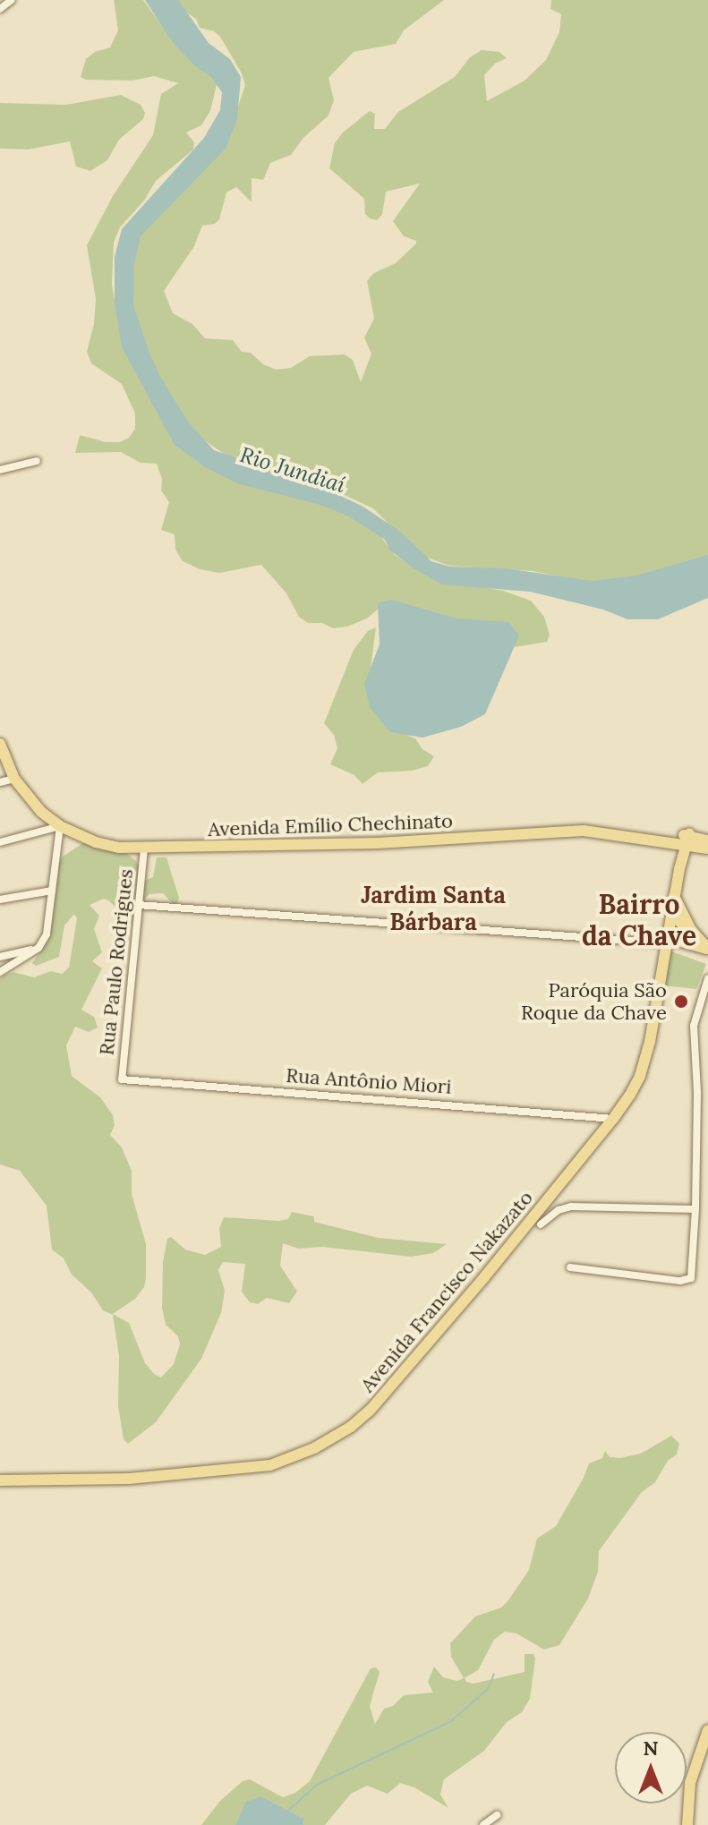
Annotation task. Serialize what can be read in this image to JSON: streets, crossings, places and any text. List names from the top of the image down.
{
  "streets": {
    "main road": ["Avenida Emílio Chechinato", "Avenida Francisco Nakazato"],
    "street": ["Rua Paulo Rodrigues", "Rua Antônio Miori"]
  },
  "crossings": [
    ["Avenida Emílio Chechinato", "Rua Paulo Rodrigues"],
    ["Avenida Emílio Chechinato", "Avenida Francisco Nakazato"],
    ["Rua Paulo Rodrigues", "Rua Antônio Miori"],
    ["Rua Antônio Miori", "Avenida Francisco Nakazato"]
  ],
  "districts": ["Jardim Santa Bárbara", "Bairro da Chave"],
  "water": ["Rio Jundiaí"],
  "places": ["Paróquia São Roque da Chave"],
  "north": "top"
}
